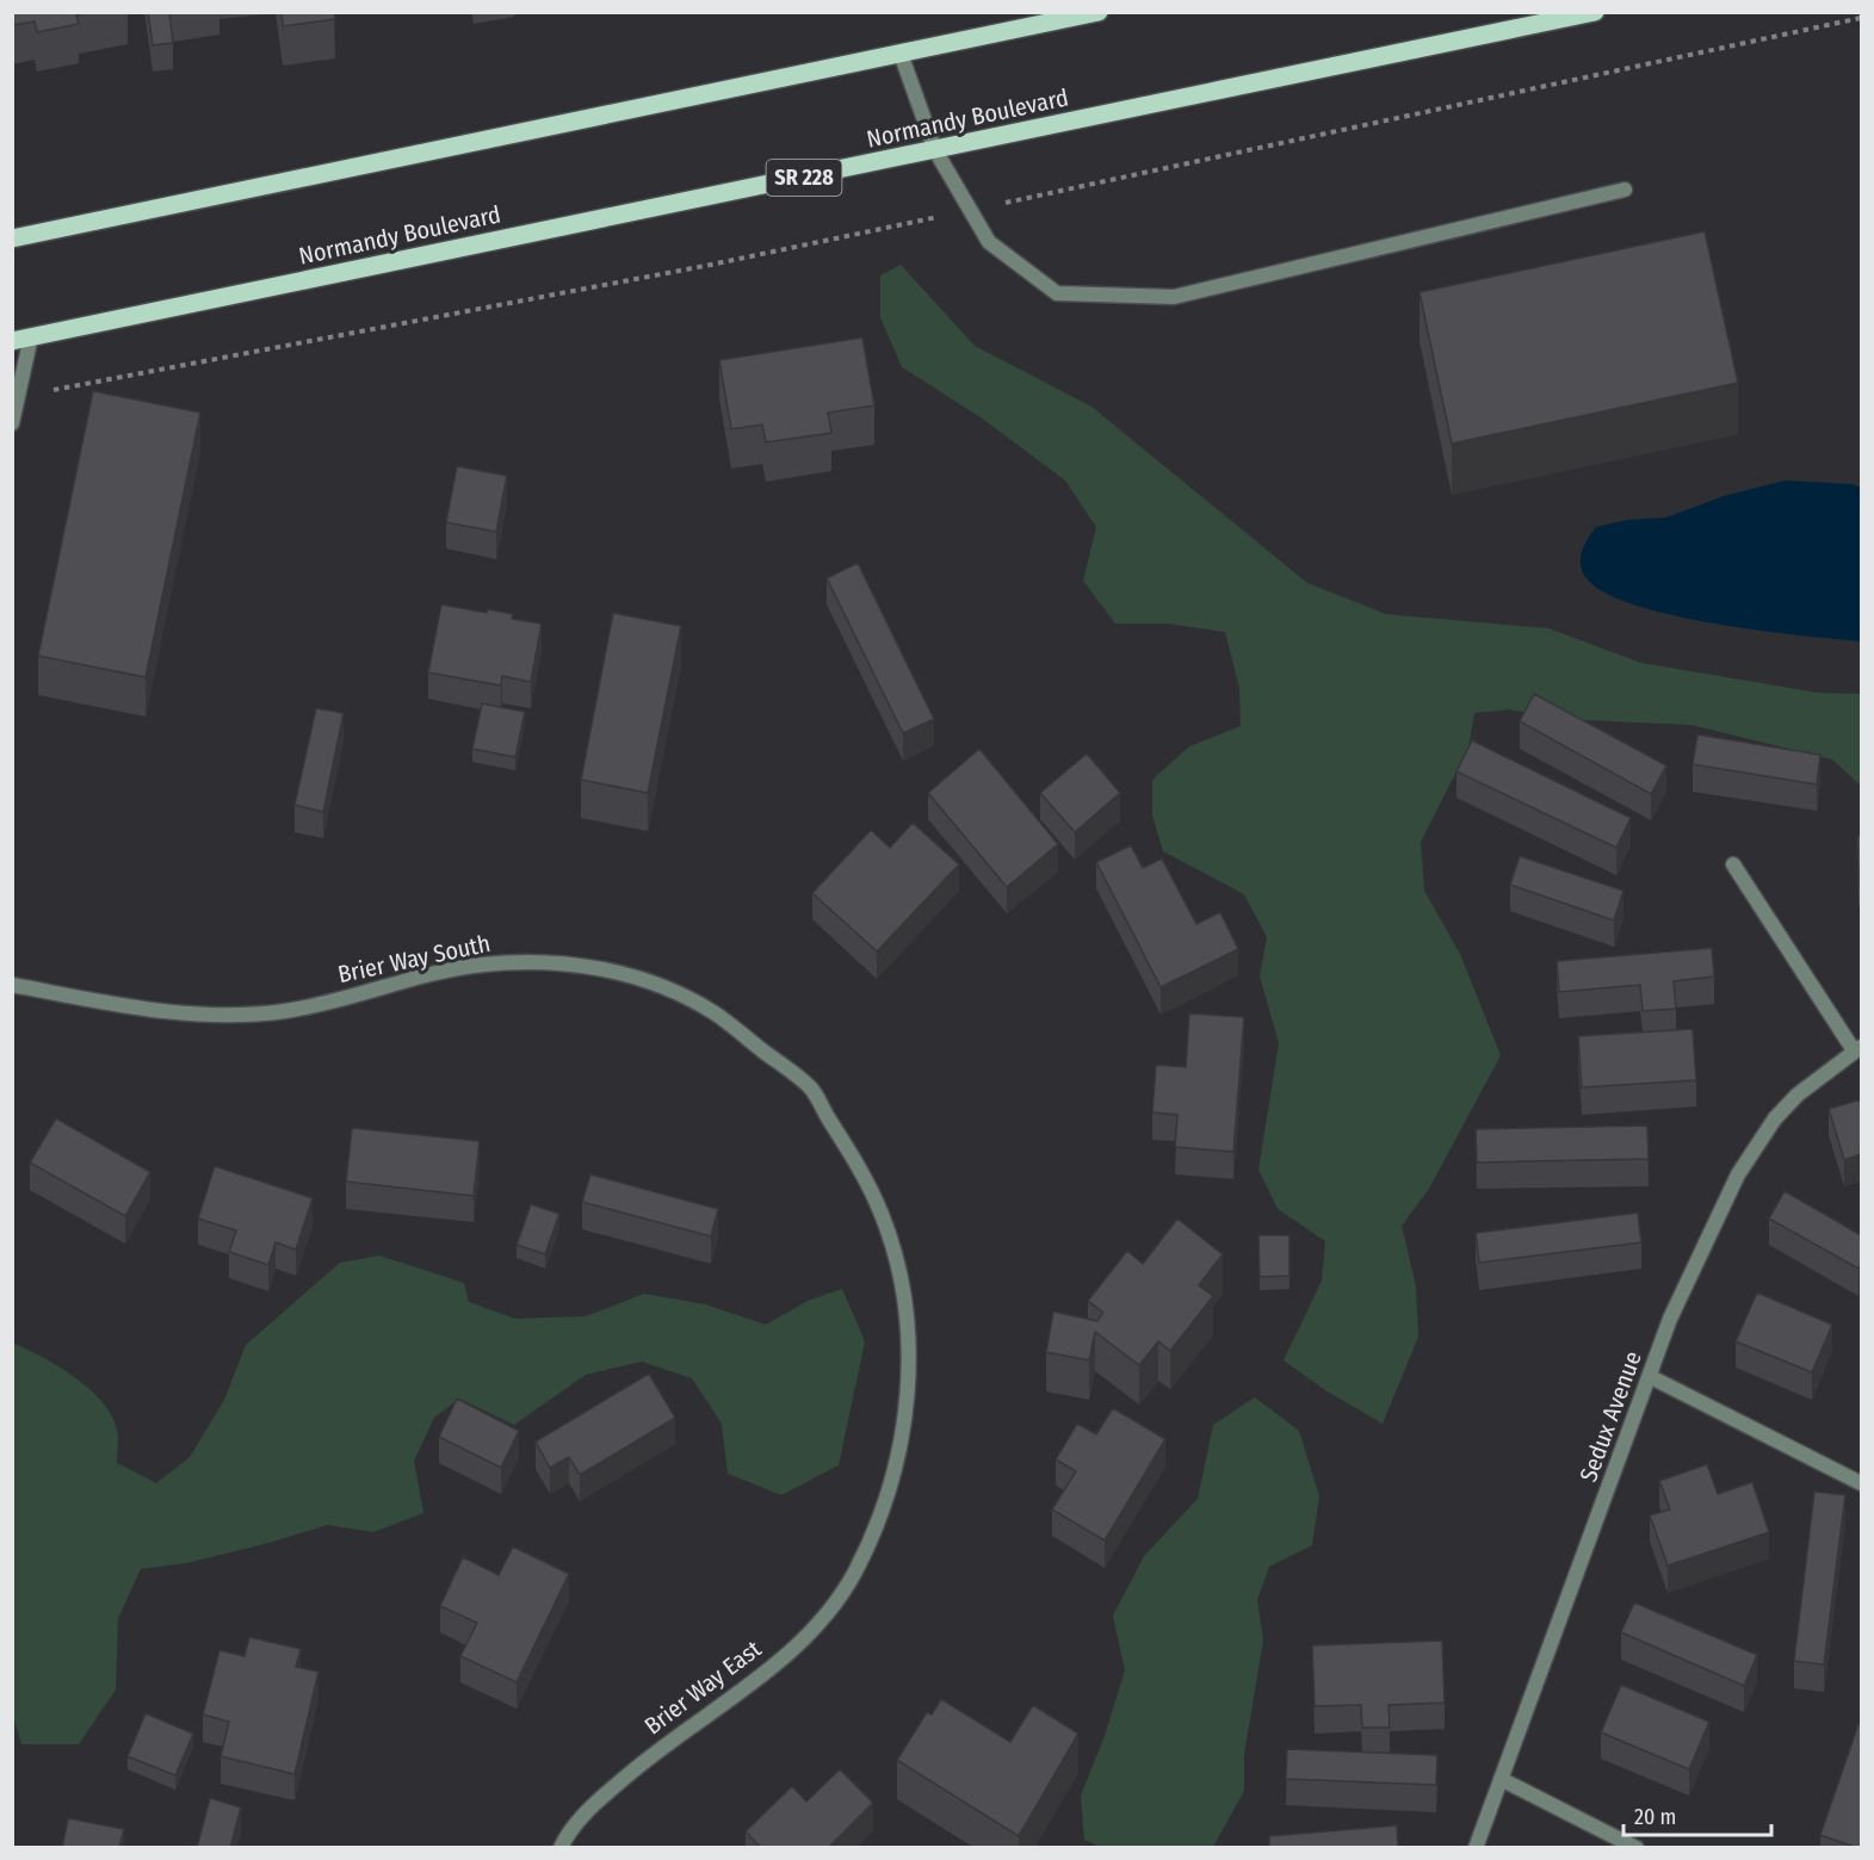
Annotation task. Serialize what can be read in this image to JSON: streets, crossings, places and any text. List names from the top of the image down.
{
  "streets": {
    "main road": ["Normandy Boulevard", "SR 228"],
    "street": ["Brier Way South", "Sedux Avenue", "Brier Way East"]
  },
  "crossings": [
    ["Brier Way South", "Brier Way East"]
  ],
  "scale_bar": "20 m"
}
